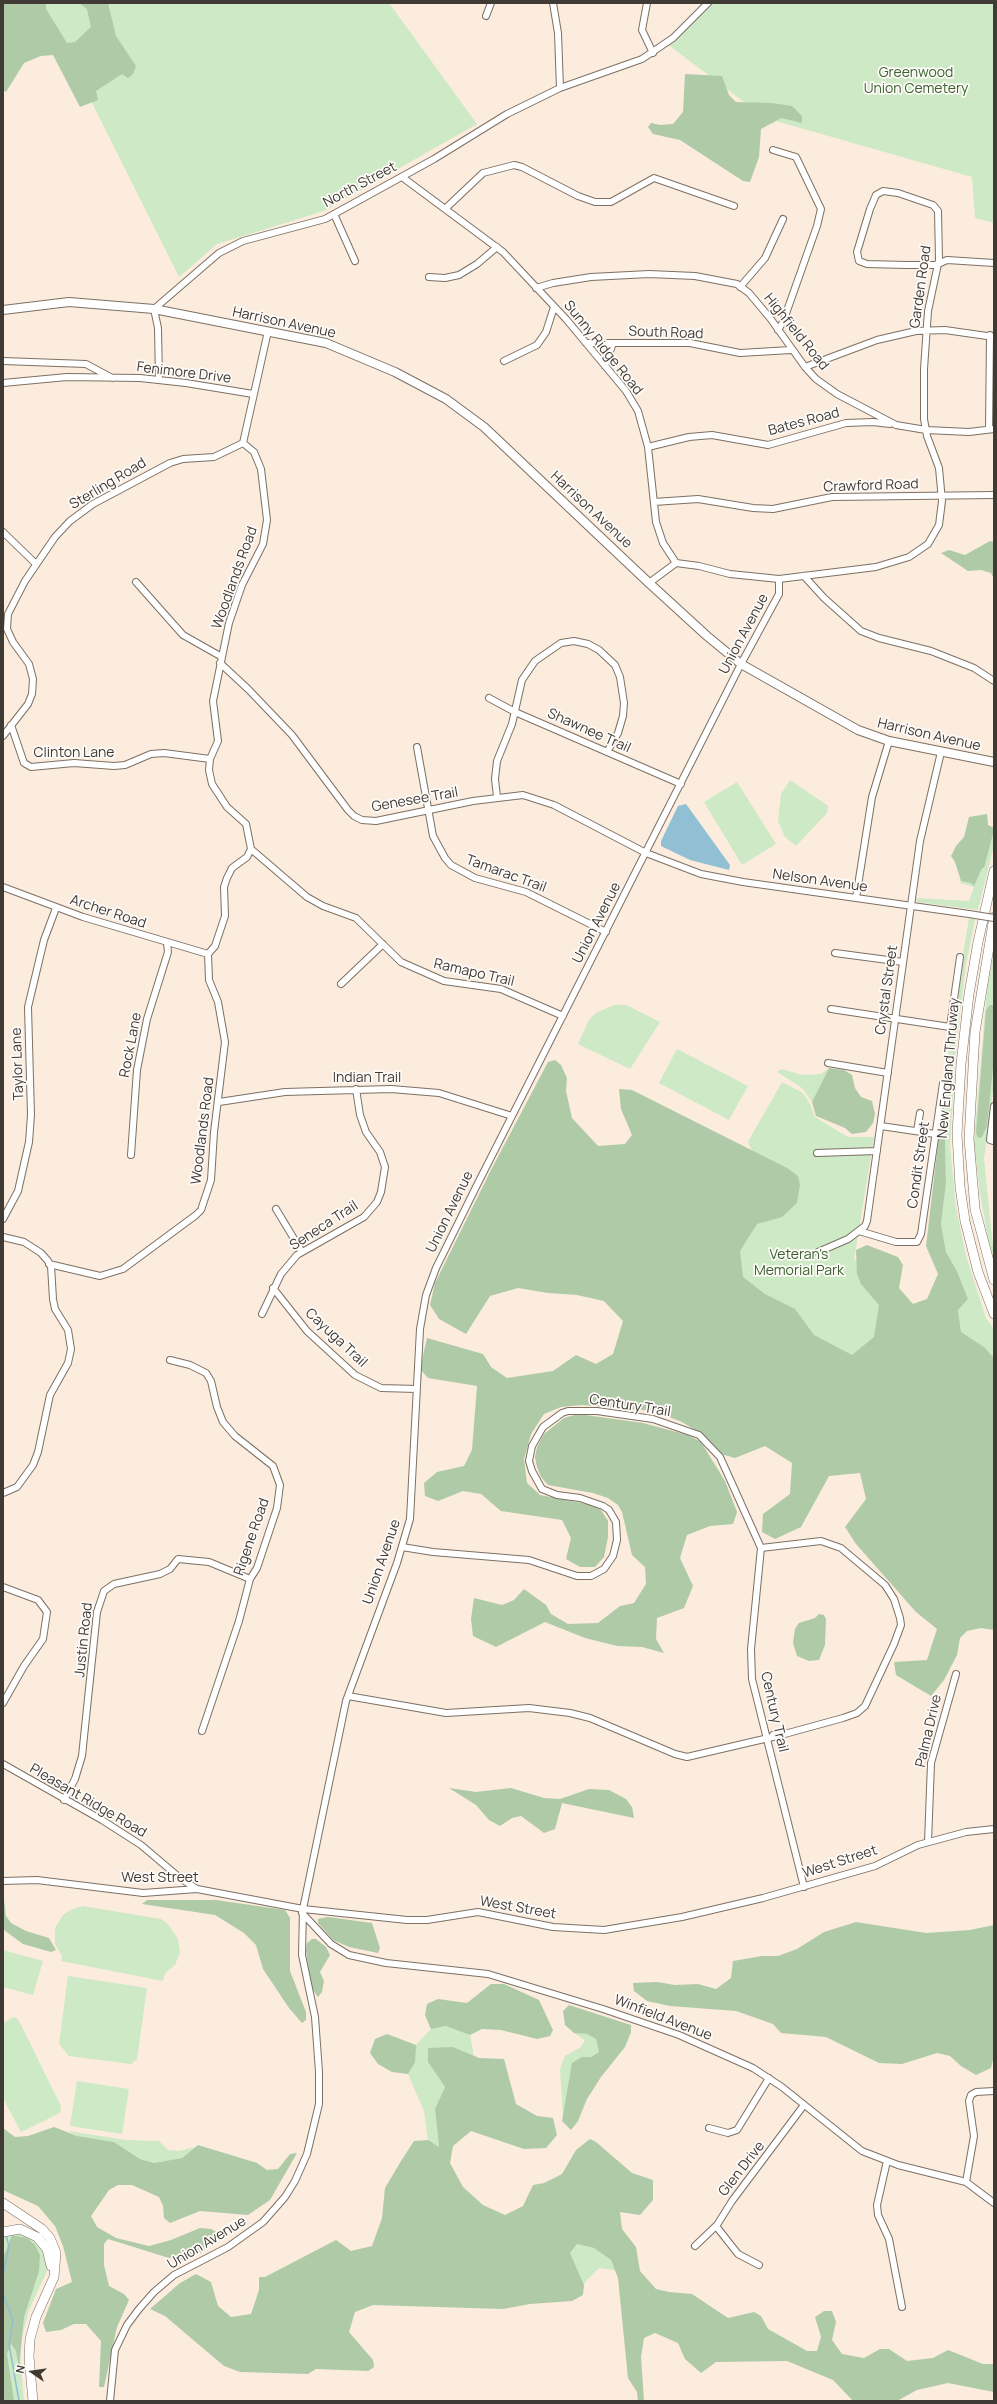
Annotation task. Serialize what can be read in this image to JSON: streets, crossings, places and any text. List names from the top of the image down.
{
  "streets": {
    "highway": ["New England Thruway"],
    "main road": ["Harrison Avenue"],
    "street": [
      "North Street",
      "Garden Road",
      "Highfield Road",
      "South Road",
      "Sunny Ridge Road",
      "Fenimore Drive",
      "Bates Road",
      "Sterling Road",
      "Crawford Road",
      "Woodlands Road",
      "Union Avenue",
      "Shawnee Trail",
      "Clinton Lane",
      "Genesee Trail",
      "Tamarac Trail",
      "Nelson Avenue",
      "Archer Road",
      "Ramapo Trail",
      "Crystal Street",
      "Rock Lane",
      "Taylor Lane",
      "Indian Trail",
      "Condit Street",
      "Seneca Trail",
      "Cayuga Trail",
      "Century Trail",
      "Rigene Road",
      "Justin Road",
      "Palma Drive",
      "Pleasant Ridge Road",
      "West Street",
      "Winfield Avenue",
      "Glen Drive"
    ]
  },
  "crossings": [
    ["North Street", "Harrison Avenue"],
    ["North Street", "Sunny Ridge Road"],
    ["Garden Road", "Highfield Road"],
    ["Harrison Avenue", "Union Avenue"],
    ["Harrison Avenue", "Crystal Street"],
    ["Highfield Road", "South Road"],
    ["Highfield Road", "Sunny Ridge Road"],
    ["Highfield Road", "Bates Road"],
    ["South Road", "Sunny Ridge Road"],
    ["Sunny Ridge Road", "Bates Road"],
    ["Sunny Ridge Road", "Crawford Road"],
    ["Sterling Road", "Woodlands Road"],
    ["Sterling Road", "Clinton Lane"],
    ["Woodlands Road", "Clinton Lane"],
    ["Woodlands Road", "Genesee Trail"],
    ["Woodlands Road", "Archer Road"],
    ["Woodlands Road", "Ramapo Trail"],
    ["Woodlands Road", "Indian Trail"],
    ["Union Avenue", "Shawnee Trail"],
    ["Union Avenue", "Genesee Trail"],
    ["Union Avenue", "Tamarac Trail"],
    ["Union Avenue", "Nelson Avenue"],
    ["Union Avenue", "Ramapo Trail"],
    ["Union Avenue", "Indian Trail"],
    ["Union Avenue", "Cayuga Trail"],
    ["Union Avenue", "Century Trail"],
    ["Union Avenue", "West Street"],
    ["Union Avenue", "Winfield Avenue"],
    ["Genesee Trail", "Tamarac Trail"],
    ["Genesee Trail", "Nelson Avenue"],
    ["Nelson Avenue", "Crystal Street"],
    ["Nelson Avenue", "New England Thruway"],
    ["Archer Road", "Rock Lane"],
    ["Archer Road", "Taylor Lane"],
    ["Crystal Street", "Condit Street"],
    ["Indian Trail", "Seneca Trail"],
    ["Seneca Trail", "Cayuga Trail"],
    ["Century Trail", "West Street"],
    ["Rigene Road", "Justin Road"],
    ["Justin Road", "Pleasant Ridge Road"],
    ["Palma Drive", "West Street"],
    ["Pleasant Ridge Road", "West Street"],
    ["West Street", "Winfield Avenue"],
    ["Winfield Avenue", "Glen Drive"]
  ],
  "parks": ["Greenwood Union Cemetery", "Veteran's Memorial Park"],
  "north": "left"
}
